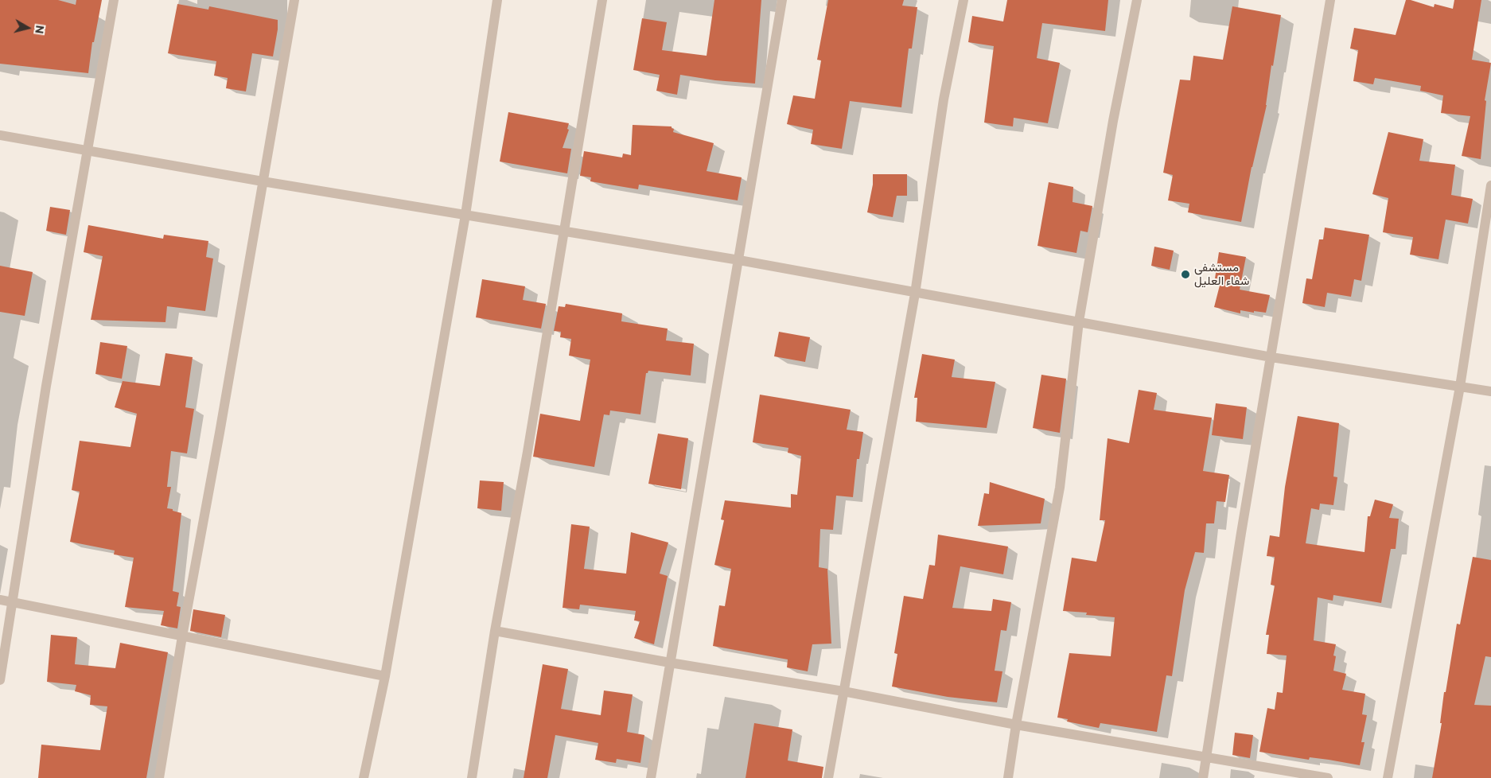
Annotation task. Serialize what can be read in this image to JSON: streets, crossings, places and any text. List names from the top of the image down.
{
  "places": ["مستشفى شفاء العليل"],
  "north": "right"
}
